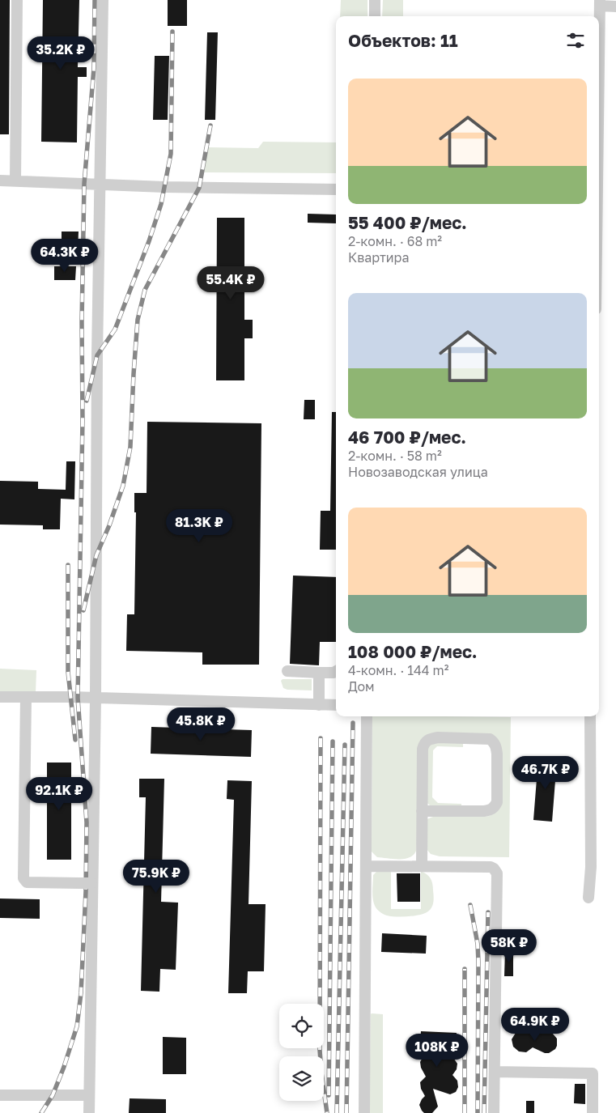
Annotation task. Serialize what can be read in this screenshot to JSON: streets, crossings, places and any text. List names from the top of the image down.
{
  "page": {
    "heading": "Объектов: 11",
    "price": [
      "35.2K ₽",
      "64.3K ₽",
      "55.4K ₽",
      "81.3K ₽",
      "45.8K ₽",
      "46.7K ₽",
      "92.1K ₽",
      "75.9K ₽",
      "58K ₽",
      "64.9K ₽",
      "108K ₽"
    ],
    "list": [
      {
        "name": "55 400 ₽/мес.",
        "note": "2-комн. · 68 m² · Квартира"
      },
      {
        "name": "46 700 ₽/мес.",
        "note": "2-комн. · 58 m² · Новозаводская улица"
      },
      {
        "name": "108 000 ₽/мес.",
        "note": "4-комн. · 144 m² · Дом"
      }
    ]
  }
}
